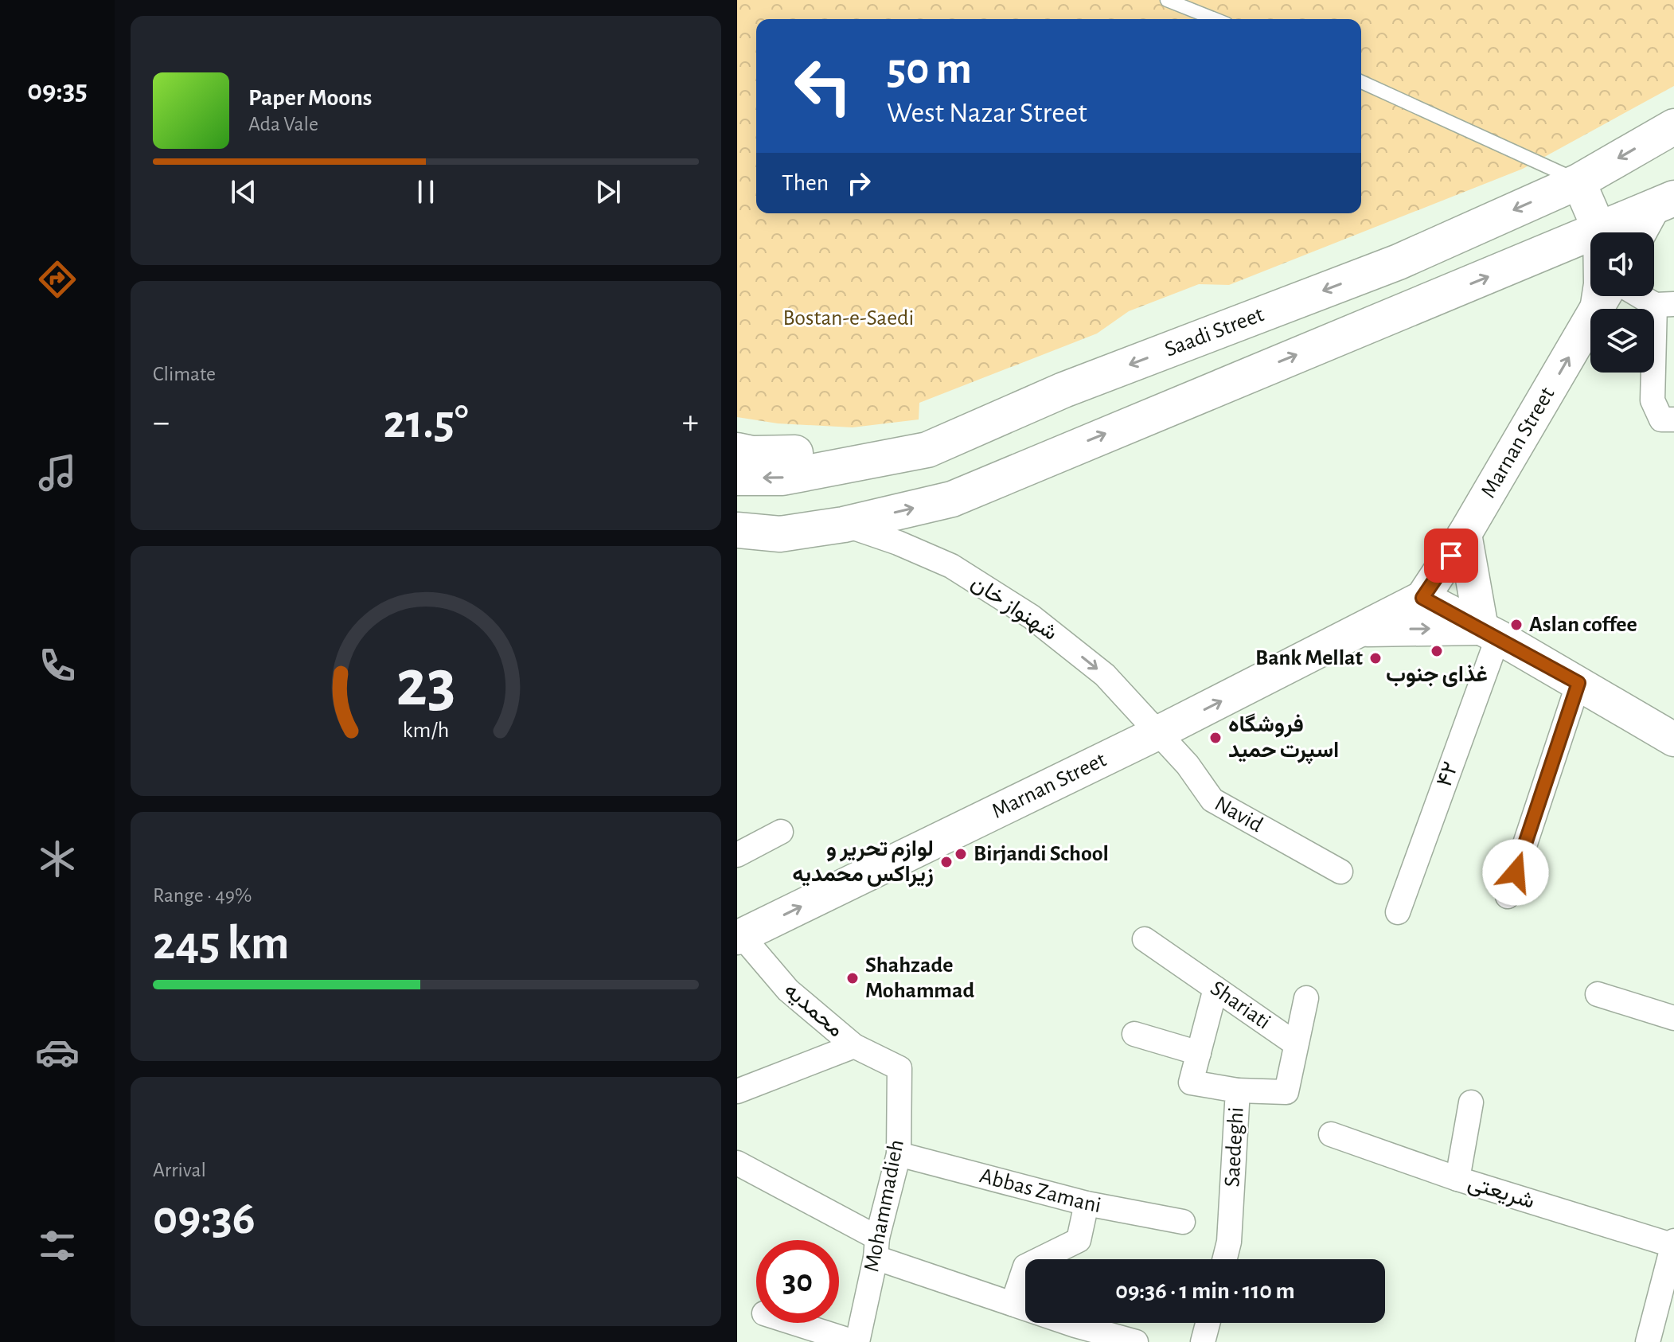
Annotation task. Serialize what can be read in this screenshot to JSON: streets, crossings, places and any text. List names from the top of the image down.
{
  "streets": {
    "main road": ["Saadi Street", "Marnan Street"],
    "street": [
      "شهنواز خان",
      "۴۲",
      "Navid",
      "Shariati",
      "محمدیه",
      "Saedeghi",
      "Abbas Zamani",
      "شریعتی",
      "Mohammadieh"
    ]
  },
  "crossings": [
    ["Marnan Street", "شهنواز خان"],
    ["Marnan Street", "Navid"],
    ["Marnan Street", "محمدیه"],
    ["شهنواز خان", "Navid"],
    ["Shariati", "Saedeghi"],
    ["محمدیه", "Abbas Zamani"],
    ["محمدیه", "Mohammadieh"],
    ["Abbas Zamani", "Mohammadieh"]
  ],
  "one_way": ["شهنواز خان"],
  "parks": ["Bostan-e-Saedi"],
  "places": [
    "Aslan coffee",
    "غذای جنوب",
    "Bank Mellat",
    "فروشگاه اسپرت حمید",
    "Birjandi School",
    "لوازم تحریر و زیراکس محمدیه",
    "Shahzade Mohammad"
  ],
  "page": {
    "tabs": "09:35",
    "turn": ["50 m", "West Nazar Street"],
    "song": ["Paper Moons", "Ada Vale"],
    "then": "Then",
    "tile": [
      "Climate",
      ["Range · 49%", "245 km"],
      ["Arrival", "09:36"]
    ],
    "heat": ["−", "21.5°", "+"],
    "limit": "30",
    "trip": "09:36 · 1 min · 110 m",
    "gauge": ["23", "km/h"]
  }
}
